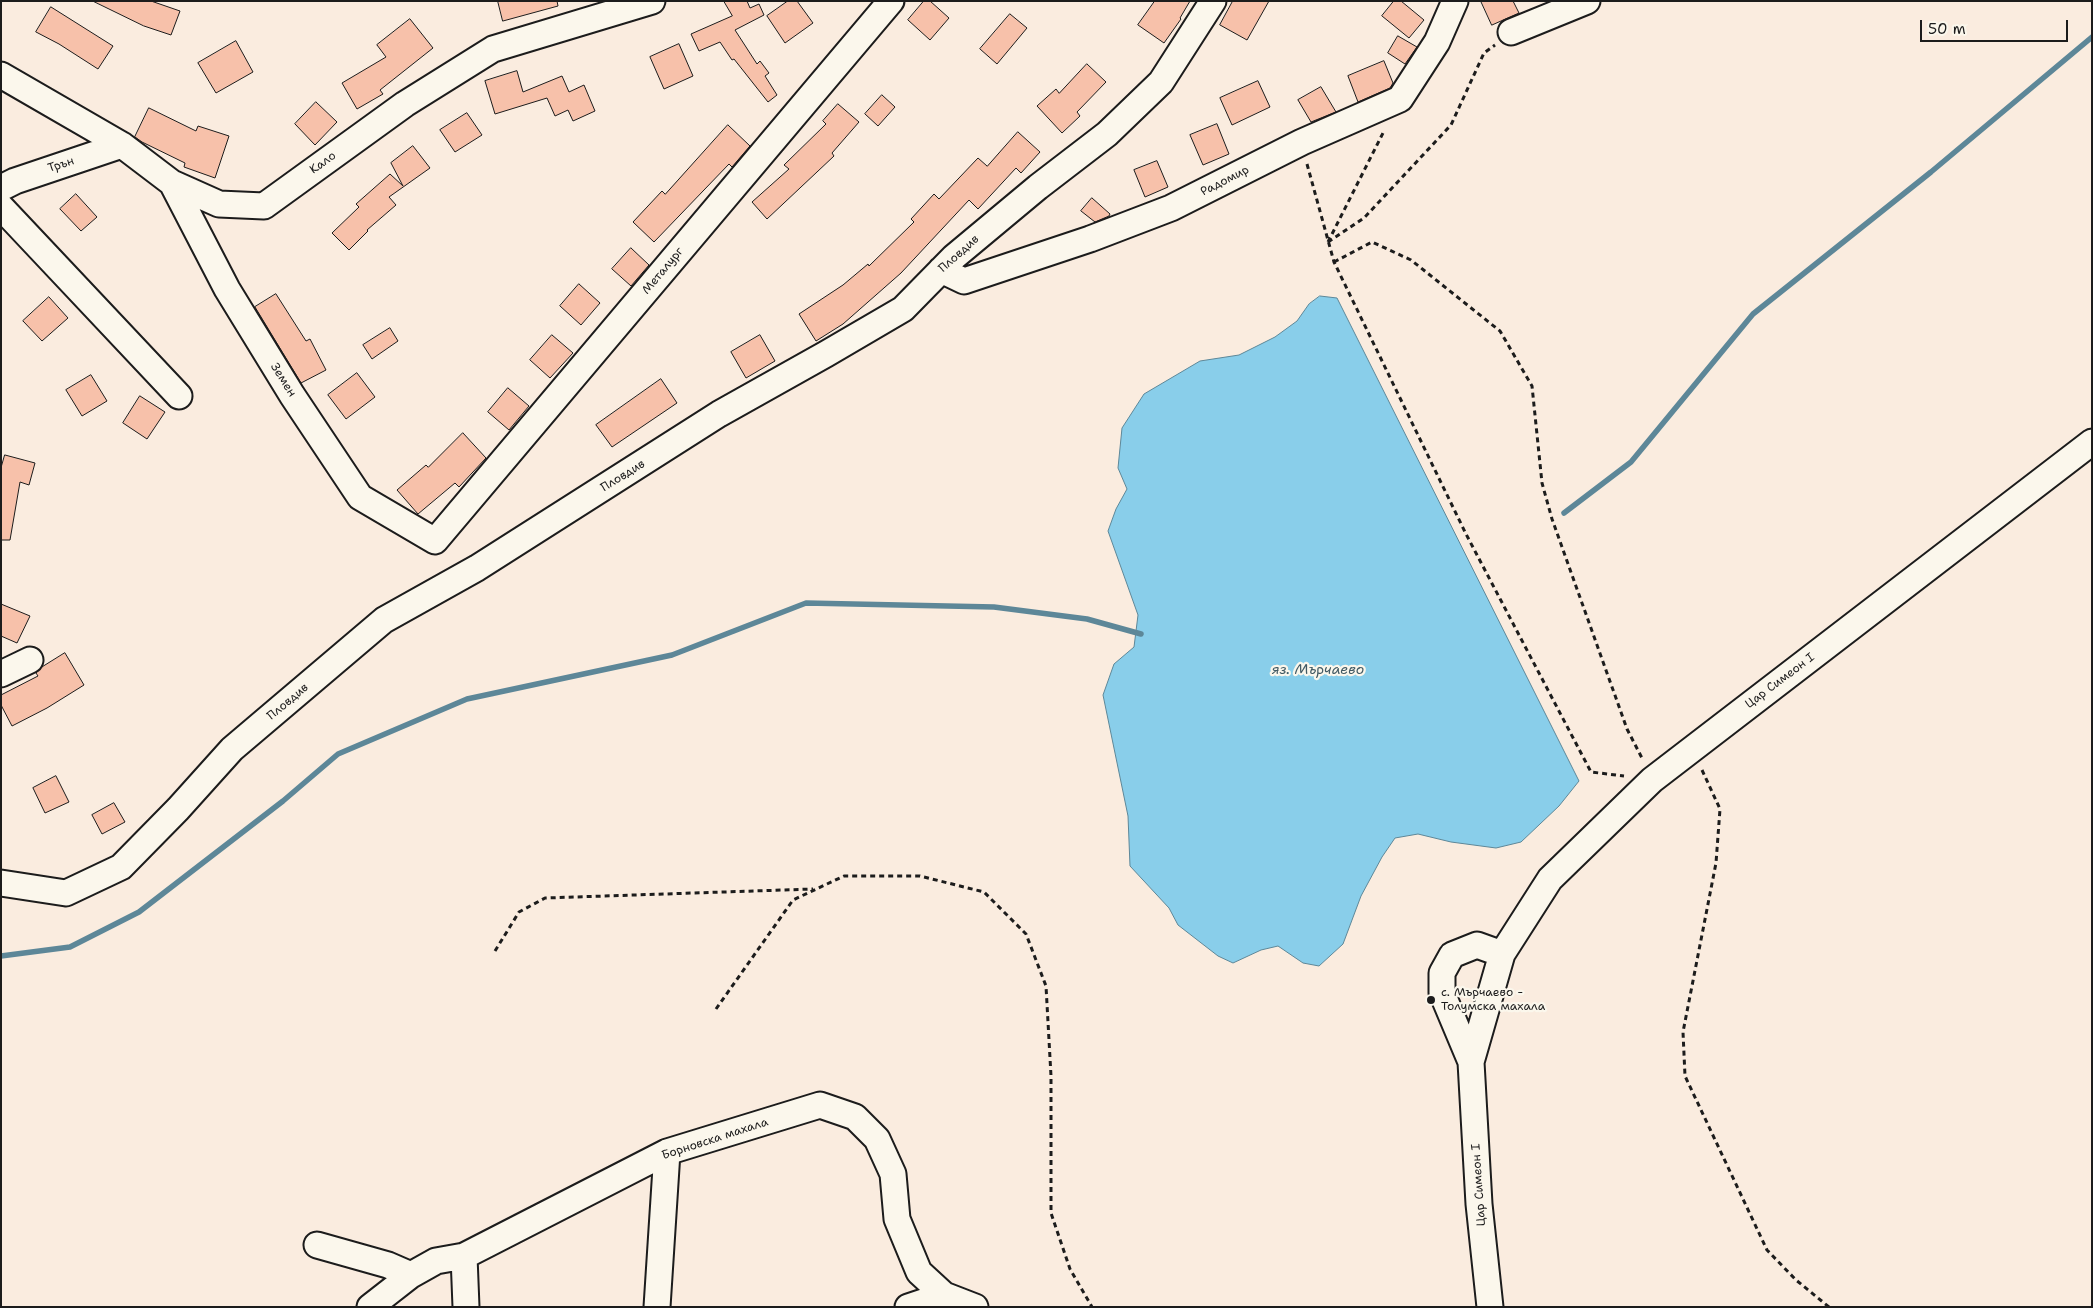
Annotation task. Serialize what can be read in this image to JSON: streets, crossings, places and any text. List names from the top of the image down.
{
  "streets": {
    "street": [
      "Кало",
      "Трън",
      "Радомир",
      "Пловдив",
      "Металург",
      "Земен",
      "Цар Симеон I",
      "Борновска махала"
    ]
  },
  "crossings": [
    ["Кало", "Трън"],
    ["Кало", "Земен"],
    ["Радомир", "Пловдив"],
    ["Металург", "Земен"]
  ],
  "water": ["яз. Мърчаево"],
  "places": ["с. Мърчаево - Толумска махала"],
  "scale_bar": "50 m"
}
